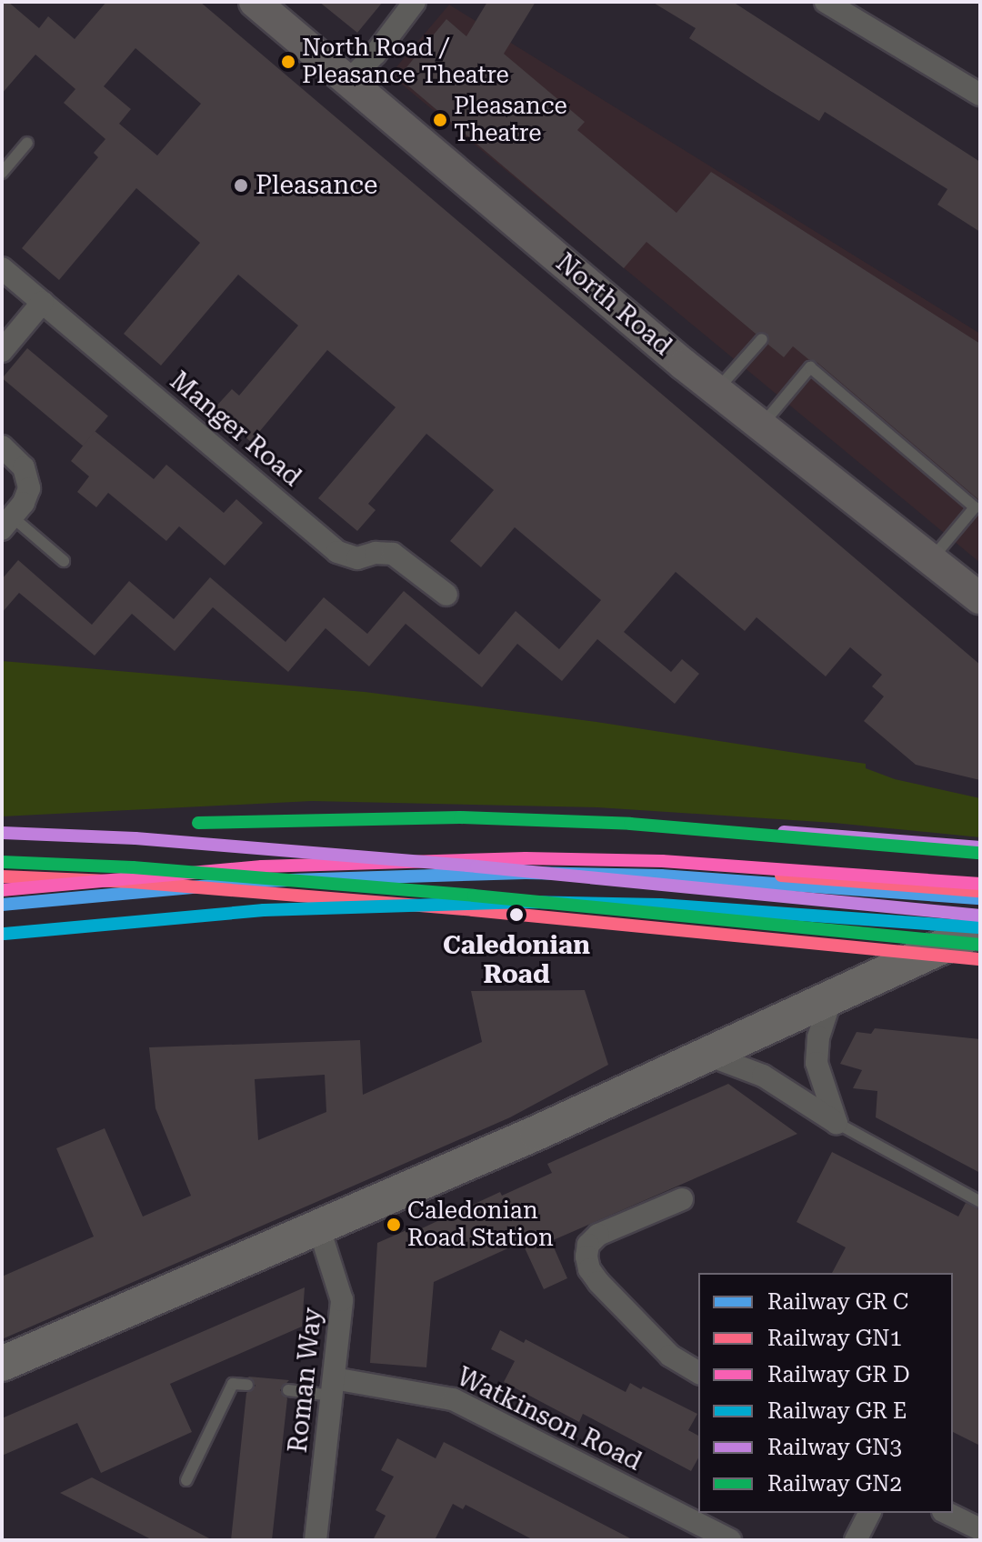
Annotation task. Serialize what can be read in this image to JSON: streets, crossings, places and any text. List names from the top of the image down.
{
  "streets": {
    "street": [
      "North Road",
      "Manger Road",
      "Roman Way",
      "Watkinson Road"
    ]
  },
  "crossings": [
    ["Roman Way", "Watkinson Road"]
  ],
  "places": [
    "North Road / Pleasance Theatre",
    "Pleasance Theatre",
    "Pleasance",
    "Caledonian Road",
    "Caledonian Road Station"
  ],
  "lines": ["rail line GN2", "rail line GN3", "rail line GN1"],
  "legend": [
    "Railway GR C",
    "Railway GN1",
    "Railway GR D",
    "Railway GR E",
    "Railway GN3",
    "Railway GN2"
  ]
}
